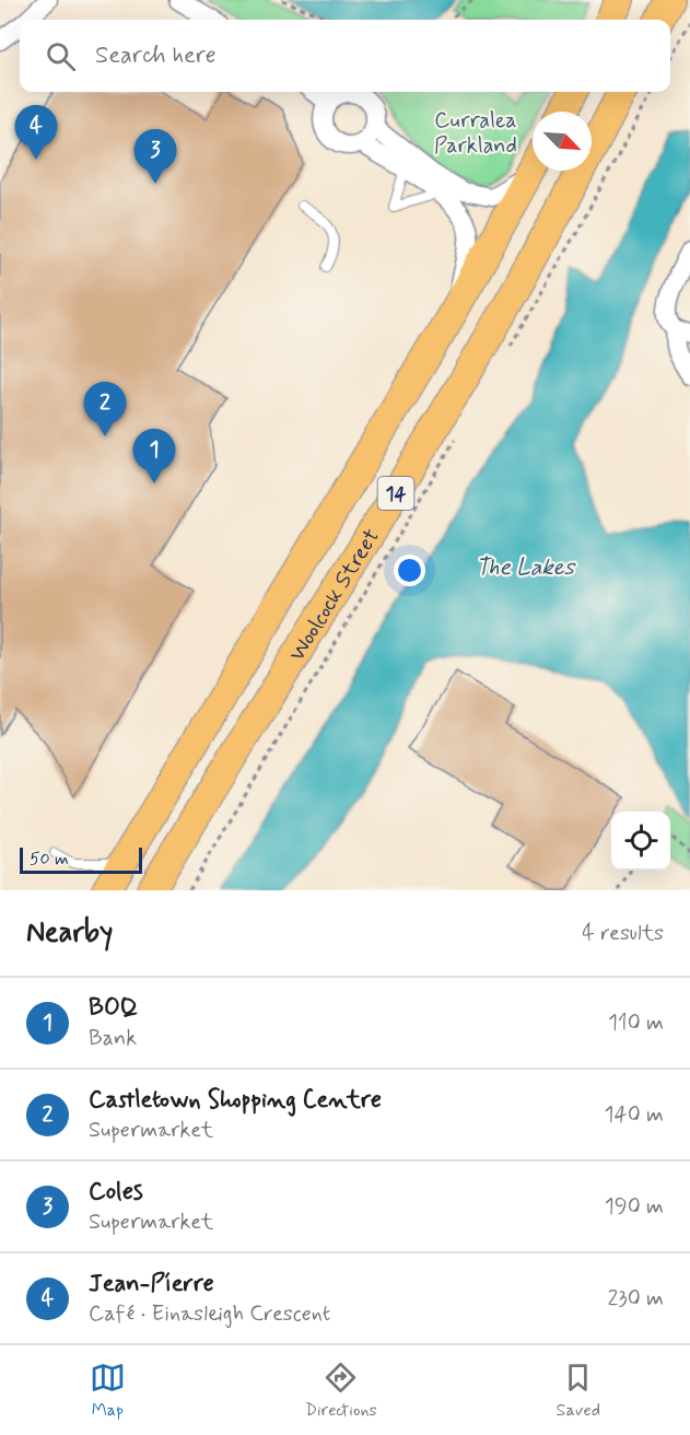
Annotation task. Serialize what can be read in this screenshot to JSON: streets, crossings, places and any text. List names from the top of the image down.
{
  "streets": {
    "main road": ["14", "Woolcock Street"]
  },
  "water": ["The Lakes"],
  "parks": ["Curralea Parkland"],
  "scale_bar": "50 m",
  "north": "bottom right",
  "page": {
    "search": "Search here",
    "pins": [
      "4",
      "3",
      "2",
      "1"
    ],
    "scale": "50 m",
    "heading": ["Nearby", "4 results"],
    "list": [
      {
        "mark": "1",
        "name": "BOQ",
        "note": "Bank",
        "value": "110 m"
      },
      {
        "mark": "2",
        "name": "Castletown Shopping Centre",
        "note": "Supermarket",
        "value": "140 m"
      },
      {
        "mark": "3",
        "name": "Coles",
        "note": "Supermarket",
        "value": "190 m"
      },
      {
        "mark": "4",
        "name": "Jean-Píerre",
        "note": "Café · Einasleigh Crescent",
        "value": "230 m"
      }
    ],
    "nav": ["Map", "Directions", "Saved"]
  }
}
